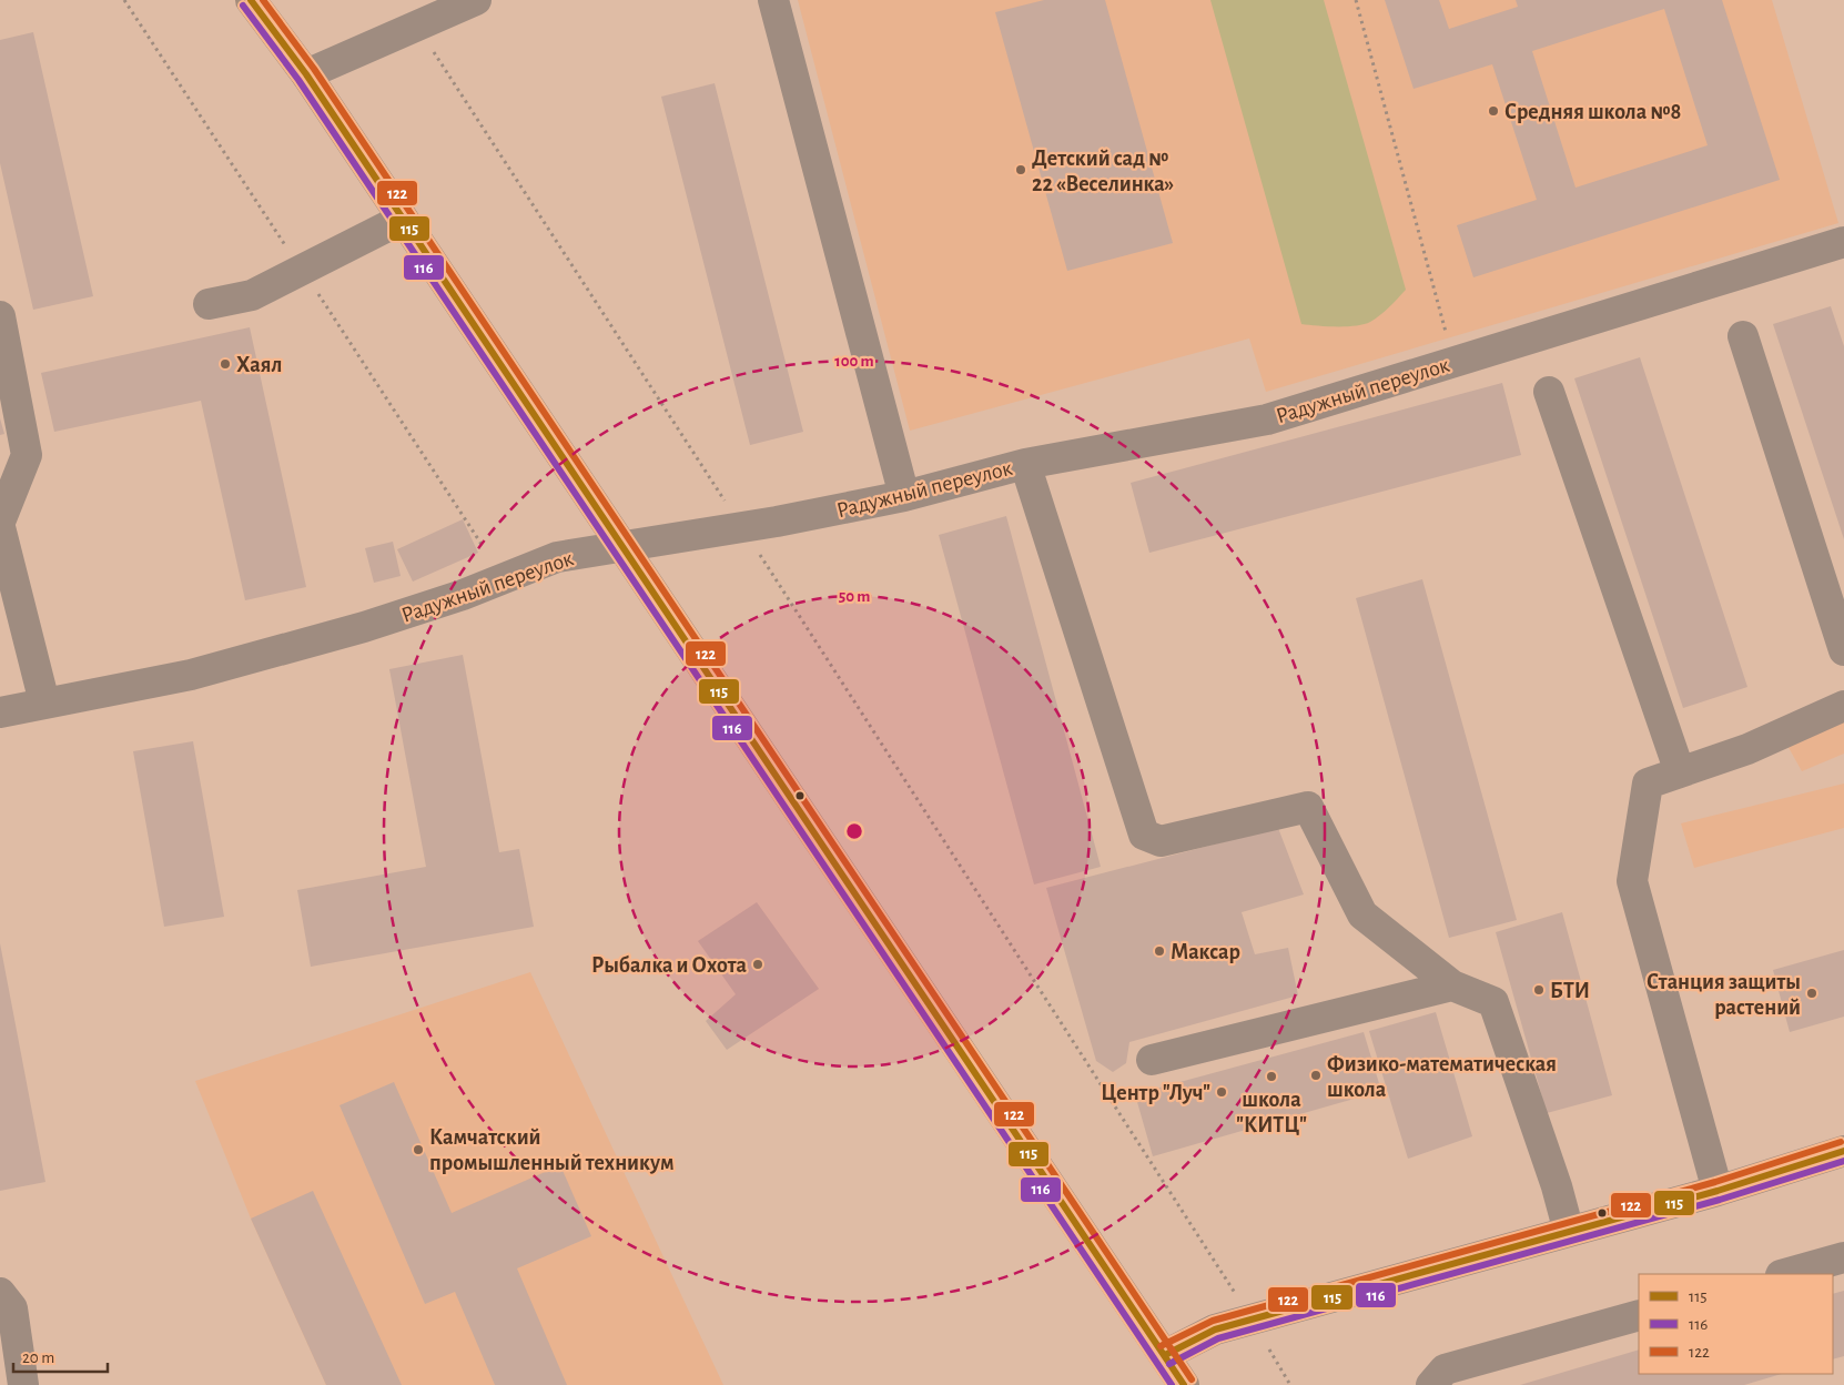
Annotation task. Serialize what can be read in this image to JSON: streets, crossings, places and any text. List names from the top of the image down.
{
  "streets": {
    "street": ["Радужный переулок"]
  },
  "places": [
    "Средняя школа №8",
    "Детский сад № 22 «Веселинка»",
    "Хаял",
    "Максар",
    "Рыбалка и Охота",
    "БТИ",
    "Станция защиты растений",
    "Физико-математическая школа",
    "школа \"КИТЦ\"",
    "Центр \"Луч\"",
    "Камчатский промышленный техникум"
  ],
  "lines": ["transit line 115", "transit line 122", "transit line 116"],
  "legend": ["115", "116", "122"],
  "scale_bar": "20 m",
  "rings": ["100 m", "50 m"]
}
